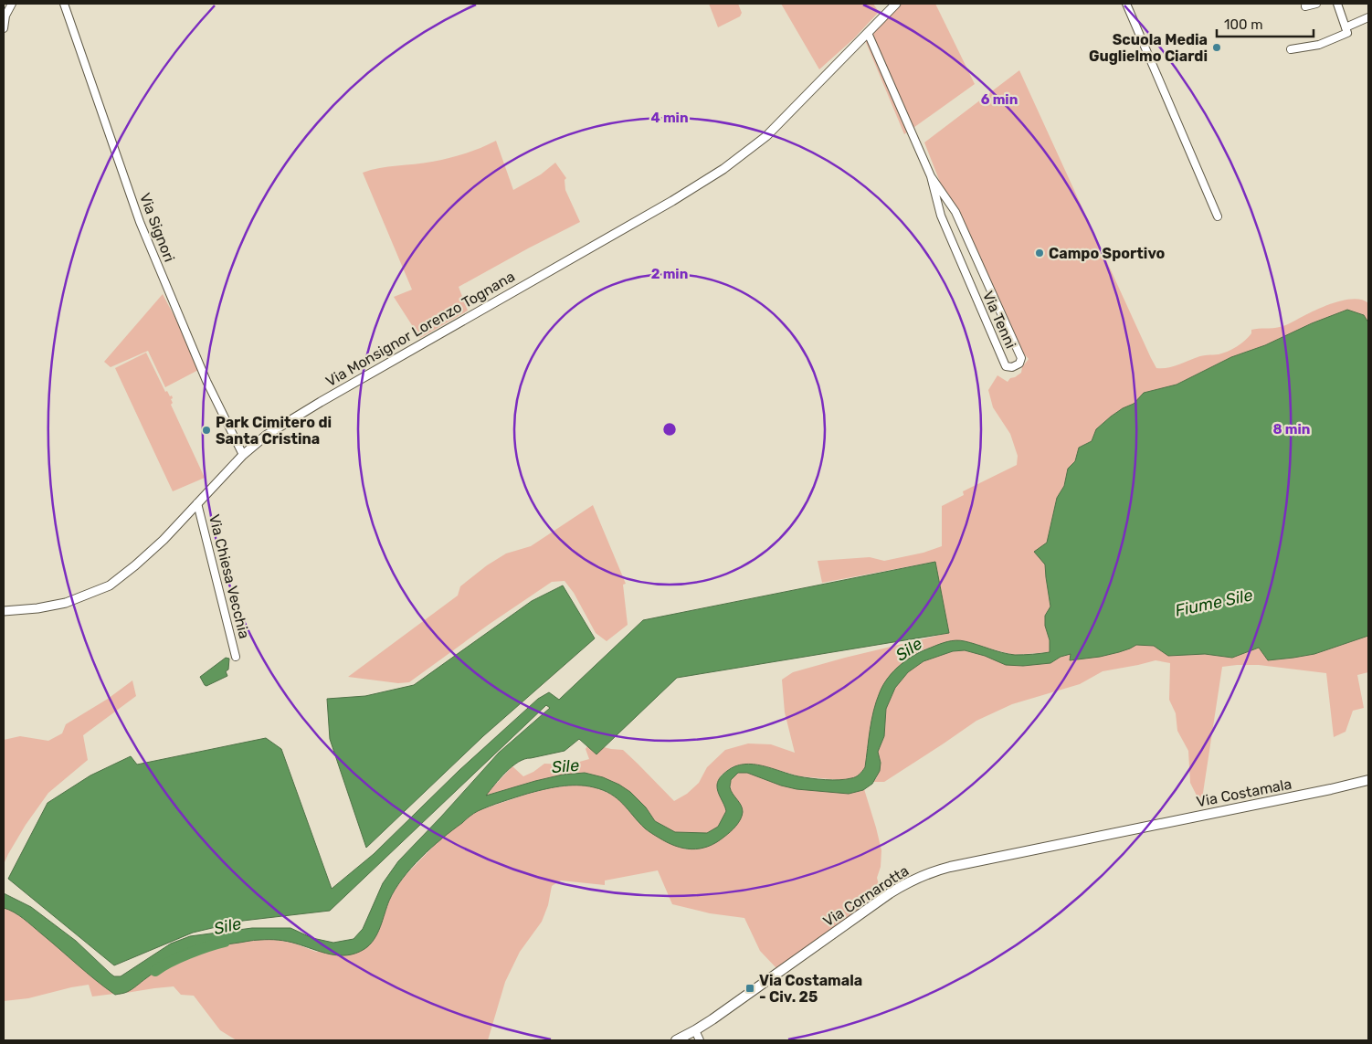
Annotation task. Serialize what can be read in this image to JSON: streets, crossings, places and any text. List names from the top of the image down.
{
  "streets": {
    "main road": ["Via Costamala", "Via Cornarotta"],
    "street": [
      "Via Signori",
      "Via Tenni",
      "Via Monsignor Lorenzo Tognana",
      "Via Chiesa Vecchia"
    ]
  },
  "crossings": [
    ["Via Signori", "Via Monsignor Lorenzo Tognana"],
    ["Via Tenni", "Via Monsignor Lorenzo Tognana"],
    ["Via Monsignor Lorenzo Tognana", "Via Chiesa Vecchia"],
    ["Via Costamala", "Via Cornarotta"]
  ],
  "water": ["Fiume Sile", "Sile"],
  "places": {
    "other": ["Scuola Media Guglielmo Ciardi", "Campo Sportivo", "Park Cimitero di Santa Cristina"],
    "transit": ["Via Costamala - Civ. 25"]
  },
  "scale_bar": "100 m",
  "rings": [
    "6 min",
    "4 min",
    "2 min",
    "8 min"
  ]
}
